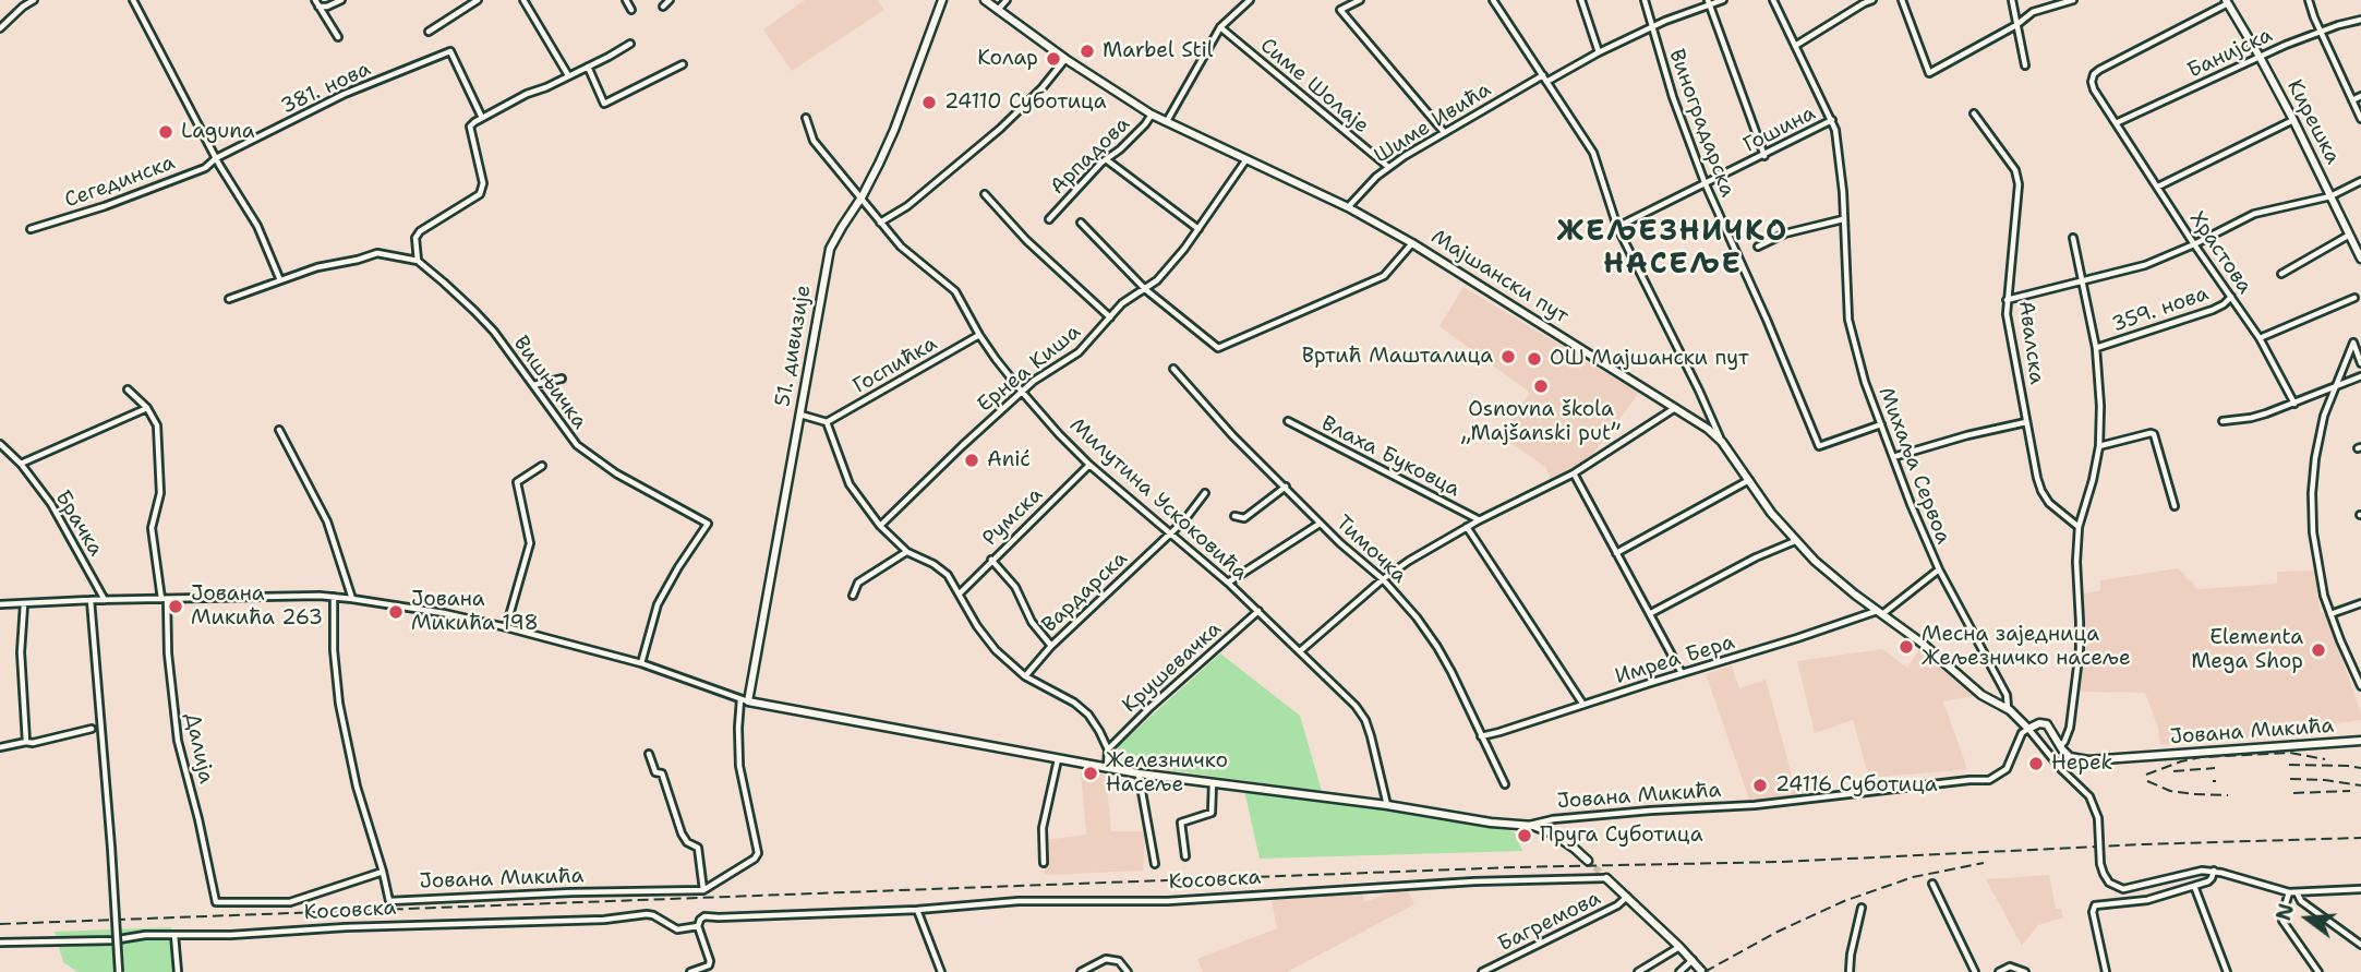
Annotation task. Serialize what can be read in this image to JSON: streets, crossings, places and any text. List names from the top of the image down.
{
  "streets": {
    "street": [
      "Банијска",
      "Симе Шолаје",
      "381. нова",
      "Кирешка",
      "Шиме Ивића",
      "Виноградарска",
      "Гошина",
      "Арпадова",
      "Сегединска",
      "Храстова",
      "Мајшански пут",
      "359. нова",
      "Авалска",
      "51. дивизије",
      "Госпићка",
      "Ернеа Киша",
      "Вишњичка",
      "Влаха Буковца",
      "Михаља Сервоа",
      "Милутина Ускоковића",
      "Румска",
      "Брачка",
      "Тимочка",
      "Вардарска",
      "Имреа Бера",
      "Крушевачка",
      "Јована Микића",
      "Далија",
      "Косовска",
      "Багремова"
    ]
  },
  "crossings": [
    ["Банијска", "Кирешка"],
    ["Банијска", "Храстова"],
    ["Симе Шолаје", "Шиме Ивића"],
    ["381. нова", "Сегединска"],
    ["Кирешка", "Храстова"],
    ["Шиме Ивића", "Мајшански пут"],
    ["Виноградарска", "Гошина"],
    ["Виноградарска", "Михаља Сервоа"],
    ["Гошина", "Михаља Сервоа"],
    ["Арпадова", "Мајшански пут"],
    ["Храстова", "359. нова"],
    ["Мајшански пут", "Ернеа Киша"],
    ["Мајшански пут", "Михаља Сервоа"],
    ["Мајшански пут", "Имреа Бера"],
    ["Мајшански пут", "Јована Микића"],
    ["51. дивизије", "Милутина Ускоковића"],
    ["51. дивизије", "Јована Микића"],
    ["Госпићка", "Милутина Ускоковића"],
    ["Ернеа Киша", "Милутина Ускоковића"],
    ["Вишњичка", "Јована Микића"],
    ["Влаха Буковца", "Имреа Бера"],
    ["Михаља Сервоа", "Имреа Бера"],
    ["Милутина Ускоковића", "Румска"],
    ["Милутина Ускоковића", "Вардарска"],
    ["Милутина Ускоковића", "Крушевачка"],
    ["Милутина Ускоковића", "Јована Микића"],
    ["Брачка", "Јована Микића"],
    ["Тимочка", "Имреа Бера"],
    ["Јована Микића", "Далија"],
    ["Косовска", "Багремова"]
  ],
  "districts": ["ЖЕЉЕЗНИЧКО НАСЕЉЕ"],
  "places": [
    "Marbel Stil",
    "Колар",
    "24110 Суботица",
    "Laguna",
    "Вртић Машталица",
    "ОШ Мајшански пут",
    "Osnovna škola „Majšanski put”",
    "Anić",
    "Јована Микића 263",
    "Јована Микића 198",
    "Месна заједница Жељезничко насеље",
    "Elementa Mega Shop",
    "Hepek",
    "Железничко Насеље",
    "24116 Суботица",
    "Пруга Суботица"
  ],
  "north": "left"
}
